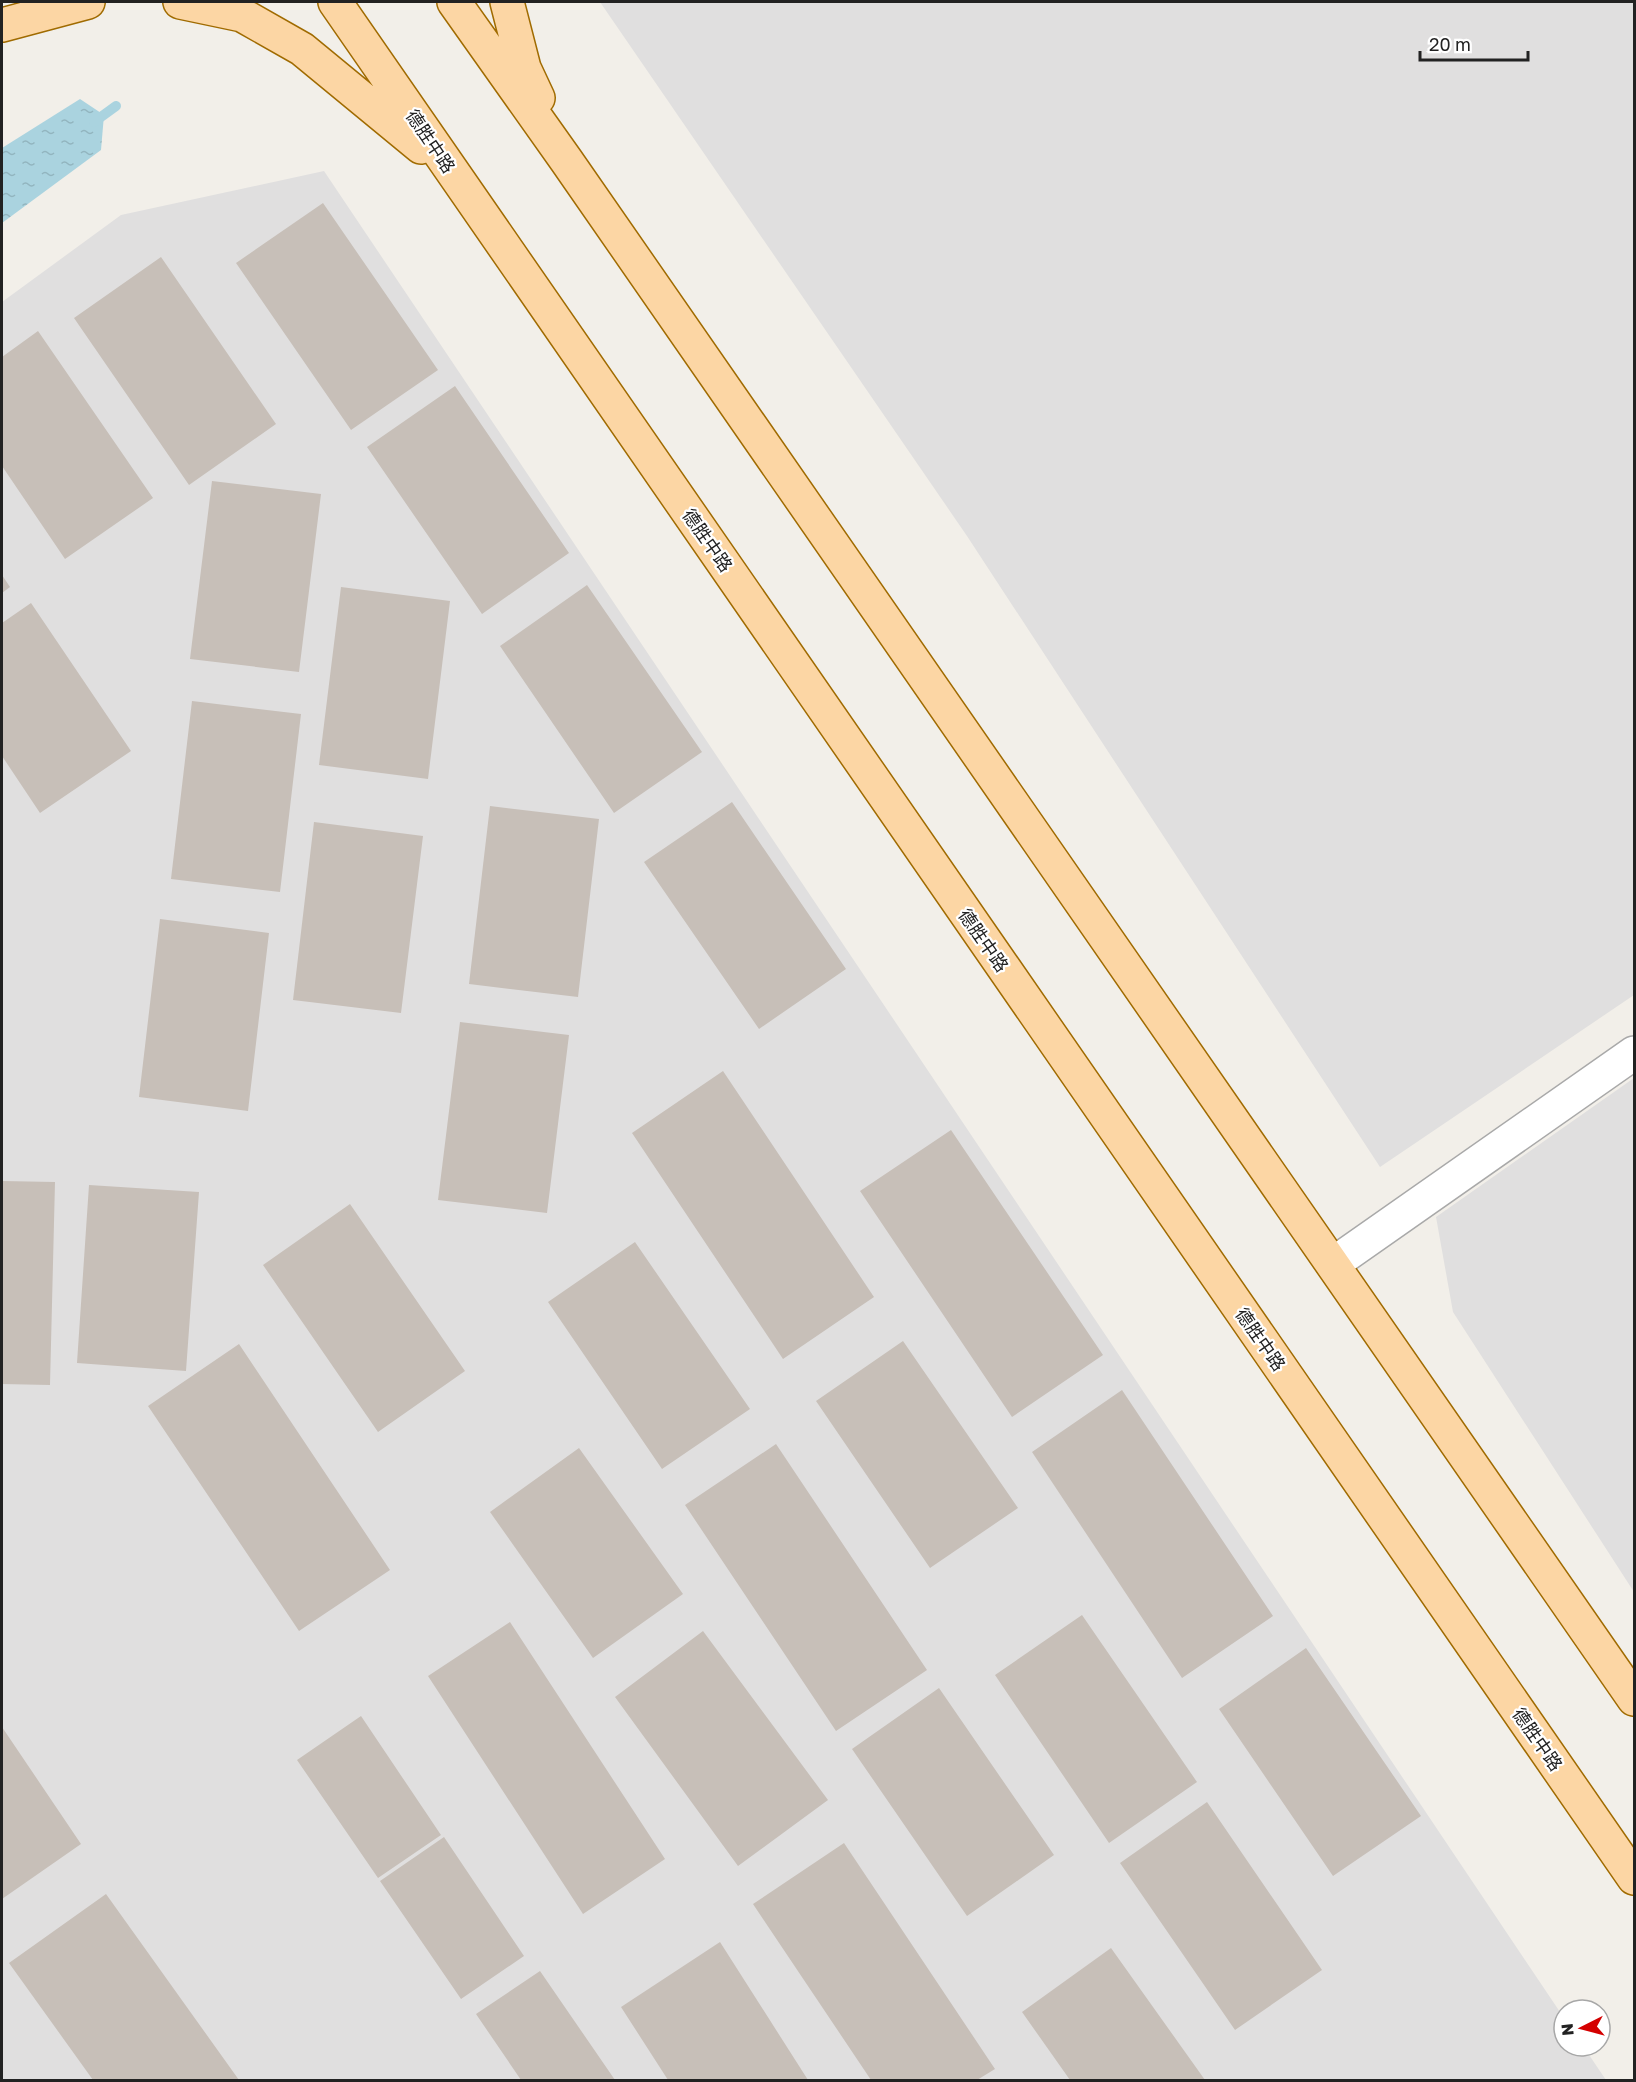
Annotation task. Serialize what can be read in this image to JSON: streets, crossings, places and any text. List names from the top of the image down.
{
  "streets": {
    "main road": ["德胜中路"]
  },
  "scale_bar": "20 m",
  "north": "left"
}
